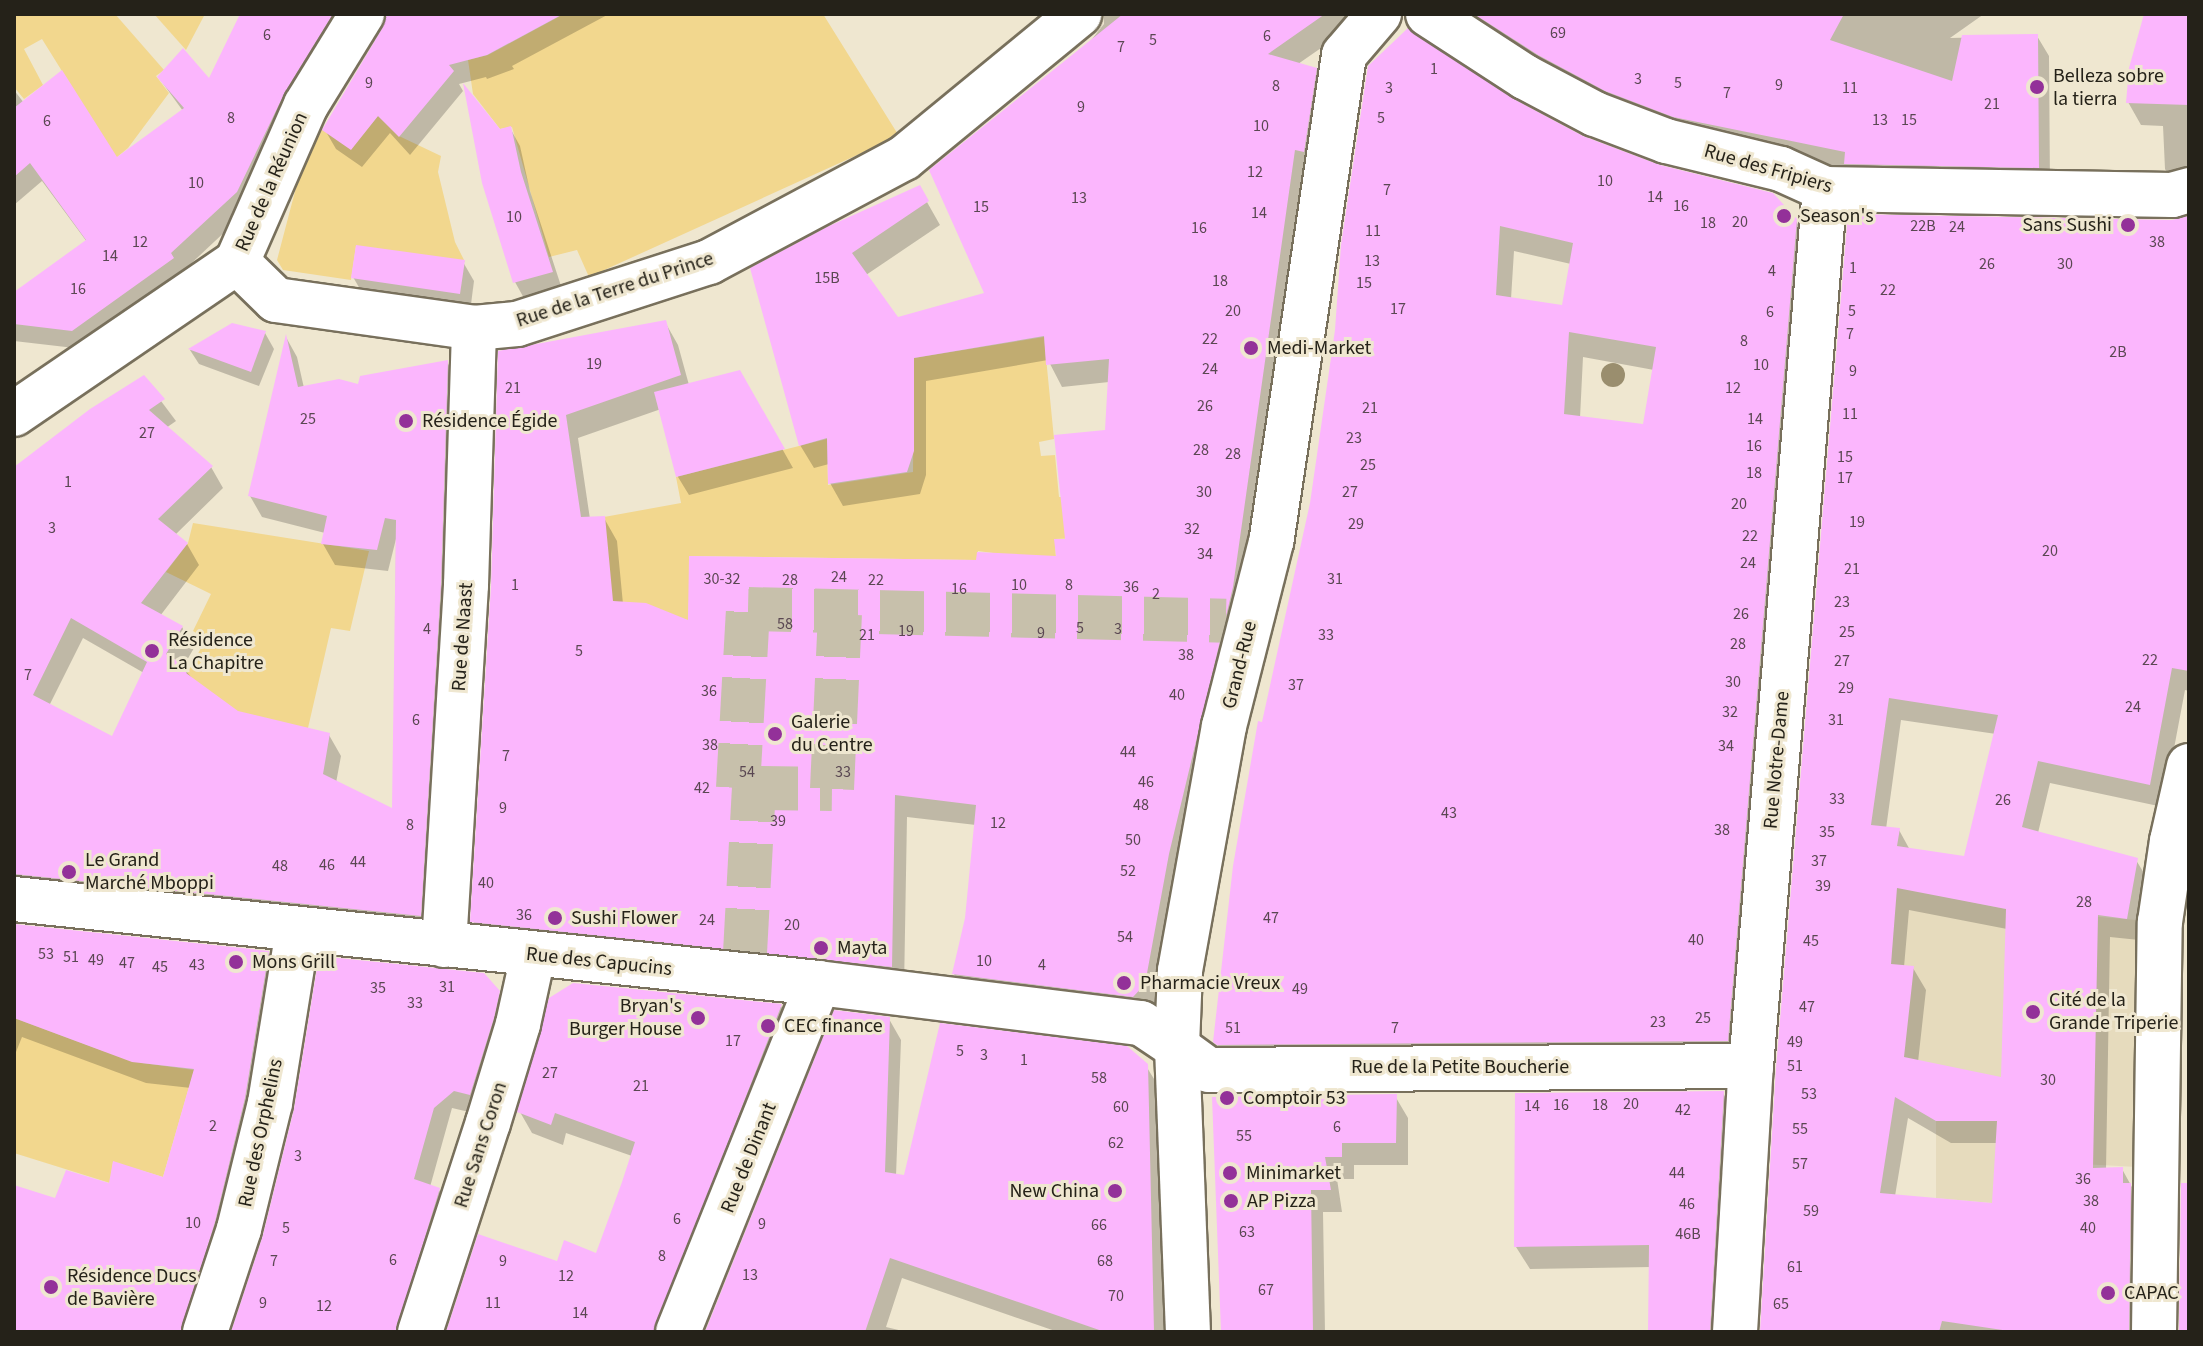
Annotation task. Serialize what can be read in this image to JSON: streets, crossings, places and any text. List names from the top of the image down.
{
  "streets": {
    "street": [
      "Rue des Fripiers",
      "Rue de la Réunion",
      "Rue de la Terre du Prince",
      "Rue de Naast",
      "Grand-Rue",
      "Rue Notre-Dame",
      "Rue des Capucins",
      "Rue de la Petite Boucherie",
      "Rue des Orphelins",
      "Rue Sans Coron",
      "Rue de Dinant"
    ]
  },
  "crossings": [
    ["Rue des Fripiers", "Rue Notre-Dame"],
    ["Rue de la Réunion", "Rue de la Terre du Prince"],
    ["Rue de la Terre du Prince", "Rue de Naast"],
    ["Rue de Naast", "Rue des Capucins"],
    ["Grand-Rue", "Rue des Capucins"],
    ["Grand-Rue", "Rue de la Petite Boucherie"],
    ["Rue Notre-Dame", "Rue de la Petite Boucherie"],
    ["Rue des Capucins", "Rue de la Petite Boucherie"],
    ["Rue des Capucins", "Rue des Orphelins"],
    ["Rue des Capucins", "Rue Sans Coron"],
    ["Rue des Capucins", "Rue de Dinant"]
  ],
  "places": [
    "Belleza sobre la tierra",
    "Season's",
    "Sans Sushi",
    "Medi-Market",
    "Résidence Égide",
    "Résidence La Chapitre",
    "Galerie du Centre",
    "Le Grand Marché Mboppi",
    "Sushi Flower",
    "Mayta",
    "Mons Grill",
    "Pharmacie Vreux",
    "Cité de la Grande Triperie",
    "Bryan's Burger House",
    "CEC finance",
    "Comptoir 53",
    "Minimarket",
    "New China",
    "AP Pizza",
    "Résidence Ducs de Bavière",
    "CAPAC"
  ],
  "house_numbers": [
    "69",
    "6",
    "6",
    "5",
    "7",
    "1",
    "3",
    "9",
    "5",
    "9",
    "8",
    "3",
    "11",
    "7",
    "21",
    "9",
    "8",
    "5",
    "13",
    "15",
    "6",
    "10",
    "12",
    "10",
    "10",
    "7",
    "14",
    "13",
    "16",
    "15",
    "14",
    "10",
    "20",
    "18",
    "22B",
    "24",
    "16",
    "11",
    "12",
    "38",
    "14",
    "13",
    "26",
    "30",
    "1",
    "4",
    "15B",
    "18",
    "15",
    "16",
    "22",
    "17",
    "20",
    "5",
    "6",
    "7",
    "22",
    "8",
    "2B",
    "19",
    "10",
    "24",
    "9",
    "21",
    "12",
    "26",
    "21",
    "11",
    "25",
    "14",
    "27",
    "23",
    "16",
    "28",
    "28",
    "15",
    "25",
    "18",
    "17",
    "1",
    "30",
    "27",
    "20",
    "19",
    "29",
    "3",
    "32",
    "22",
    "20",
    "34",
    "24",
    "21",
    "24",
    "30-32",
    "31",
    "28",
    "22",
    "1",
    "10",
    "8",
    "36",
    "16",
    "2",
    "23",
    "26",
    "58",
    "5",
    "4",
    "3",
    "19",
    "25",
    "9",
    "21",
    "33",
    "28",
    "5",
    "38",
    "22",
    "27",
    "7",
    "30",
    "37",
    "29",
    "36",
    "40",
    "24",
    "32",
    "6",
    "31",
    "38",
    "34",
    "44",
    "7",
    "54",
    "33",
    "46",
    "42",
    "33",
    "26",
    "48",
    "9",
    "43",
    "39",
    "12",
    "8",
    "38",
    "35",
    "50",
    "37",
    "44",
    "46",
    "48",
    "52",
    "40",
    "39",
    "28",
    "36",
    "47",
    "24",
    "20",
    "54",
    "40",
    "45",
    "53",
    "51",
    "49",
    "10",
    "47",
    "43",
    "4",
    "45",
    "31",
    "35",
    "49",
    "33",
    "47",
    "25",
    "23",
    "51",
    "7",
    "17",
    "49",
    "5",
    "3",
    "1",
    "51",
    "27",
    "58",
    "30",
    "21",
    "53",
    "20",
    "16",
    "18",
    "14",
    "60",
    "42",
    "2",
    "6",
    "55",
    "55",
    "62",
    "3",
    "57",
    "44",
    "36",
    "38",
    "46",
    "59",
    "6",
    "10",
    "9",
    "66",
    "5",
    "40",
    "63",
    "46B",
    "8",
    "6",
    "7",
    "9",
    "68",
    "61",
    "13",
    "12",
    "67",
    "70",
    "9",
    "11",
    "65",
    "12",
    "14"
  ]
}
